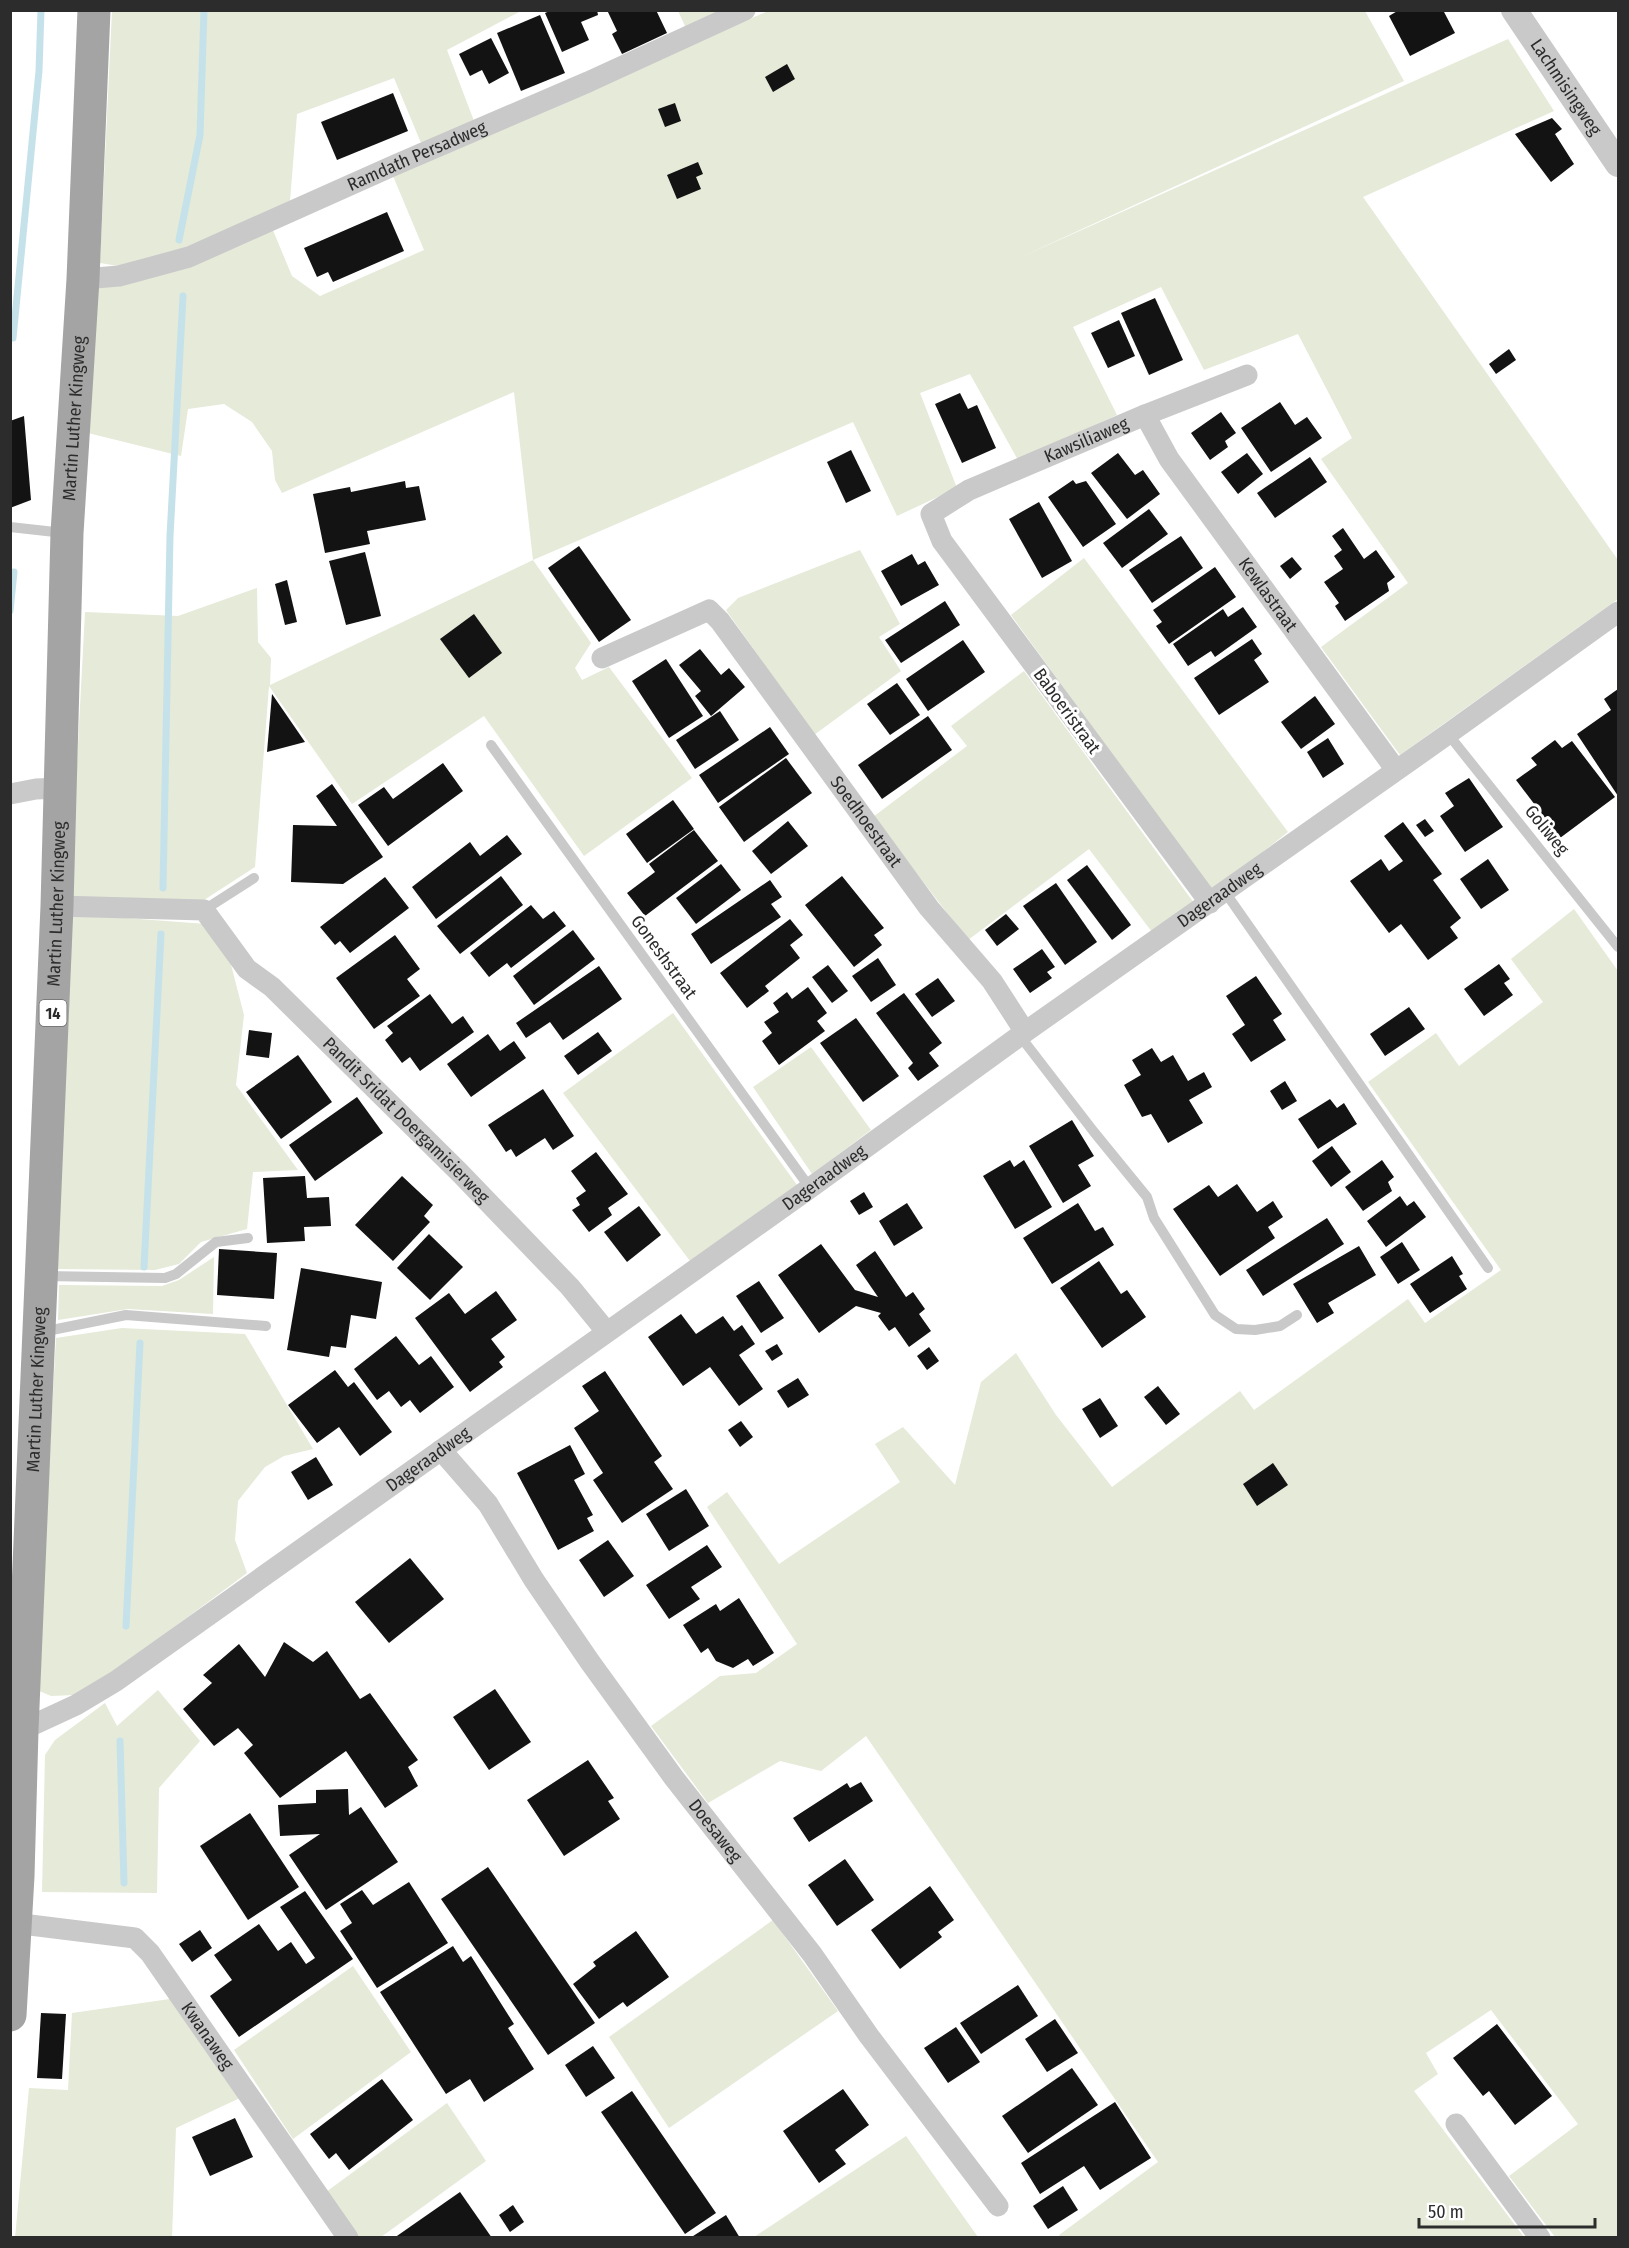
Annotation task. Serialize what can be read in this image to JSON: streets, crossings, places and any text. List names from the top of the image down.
{
  "streets": {
    "main road": ["Martin Luther Kingweg", "14"],
    "street": [
      "Lachmisingweg",
      "Ramdath Persadweg",
      "Kawsiliaweg",
      "Kewlastraat",
      "Baboeristraat",
      "Soedhoestraat",
      "Dageraadweg",
      "Pandit Sridat Doergamisierweg",
      "Doesaweg",
      "Kwanaweg"
    ],
    "lane": ["Goliweg", "Goneshstraat"]
  },
  "crossings": [
    ["Ramdath Persadweg", "Martin Luther Kingweg"],
    ["Martin Luther Kingweg", "Dageraadweg"],
    ["Martin Luther Kingweg", "Kwanaweg"],
    ["Kawsiliaweg", "Kewlastraat"],
    ["Kawsiliaweg", "Baboeristraat"],
    ["Kewlastraat", "Dageraadweg"],
    ["Baboeristraat", "Dageraadweg"],
    ["Soedhoestraat", "Dageraadweg"],
    ["Goliweg", "Dageraadweg"],
    ["Dageraadweg", "Goneshstraat"],
    ["Dageraadweg", "Pandit Sridat Doergamisierweg"],
    ["Dageraadweg", "Doesaweg"]
  ],
  "scale_bar": "50 m"
}
